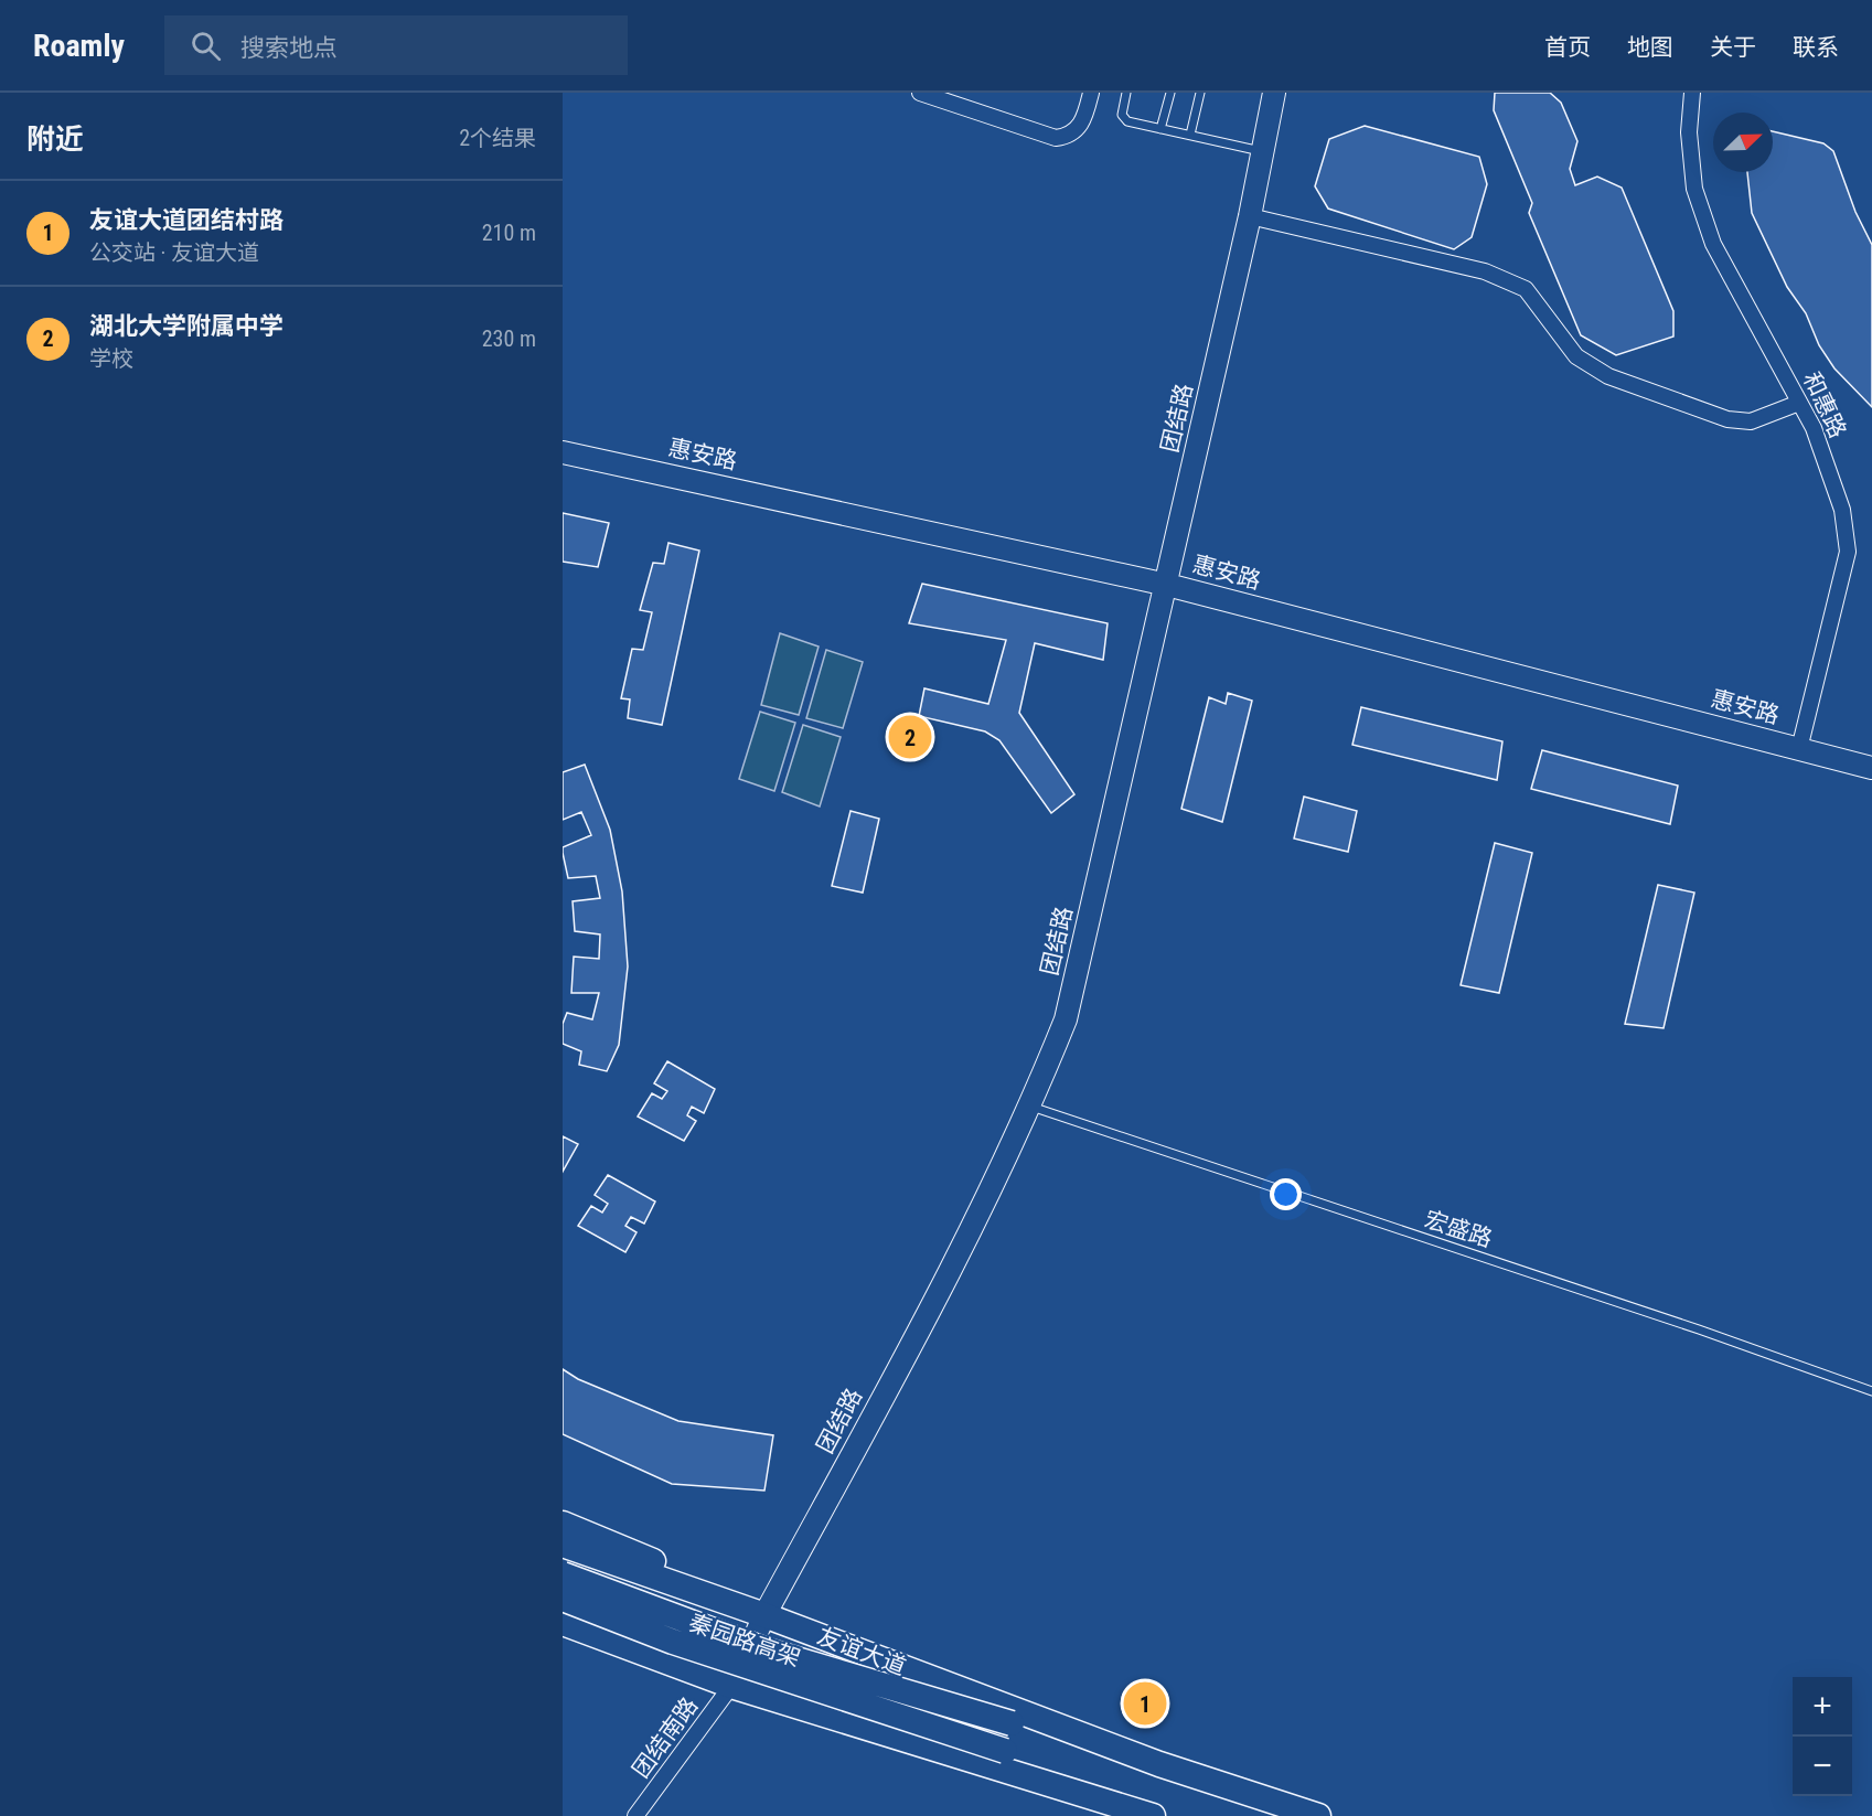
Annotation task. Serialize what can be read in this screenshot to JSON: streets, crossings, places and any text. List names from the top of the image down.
{
  "streets": {
    "main road": ["秦园路高架", "友谊大道"],
    "street": [
      "和惠路",
      "团结路",
      "惠安路",
      "团结南路"
    ],
    "lane": ["宏盛路"]
  },
  "crossings": [
    ["和惠路", "惠安路"],
    ["团结路", "惠安路"],
    ["团结路", "宏盛路"],
    ["团结路", "友谊大道"],
    ["团结路", "团结南路"],
    ["秦园路高架", "友谊大道"]
  ],
  "north": "top right",
  "page": {
    "header": "Roamly",
    "search": "搜索地点",
    "nav": [
      "首页",
      "地图",
      "关于",
      "联系"
    ],
    "heading": ["附近", "2个结果"],
    "list": [
      {
        "mark": "1",
        "name": "友谊大道团结村路",
        "note": "公交站 · 友谊大道",
        "value": "210 m"
      },
      {
        "mark": "2",
        "name": "湖北大学附属中学",
        "note": "学校",
        "value": "230 m"
      }
    ],
    "pins": ["2", "1"],
    "map_buttons": ["+", "−"]
  }
}
